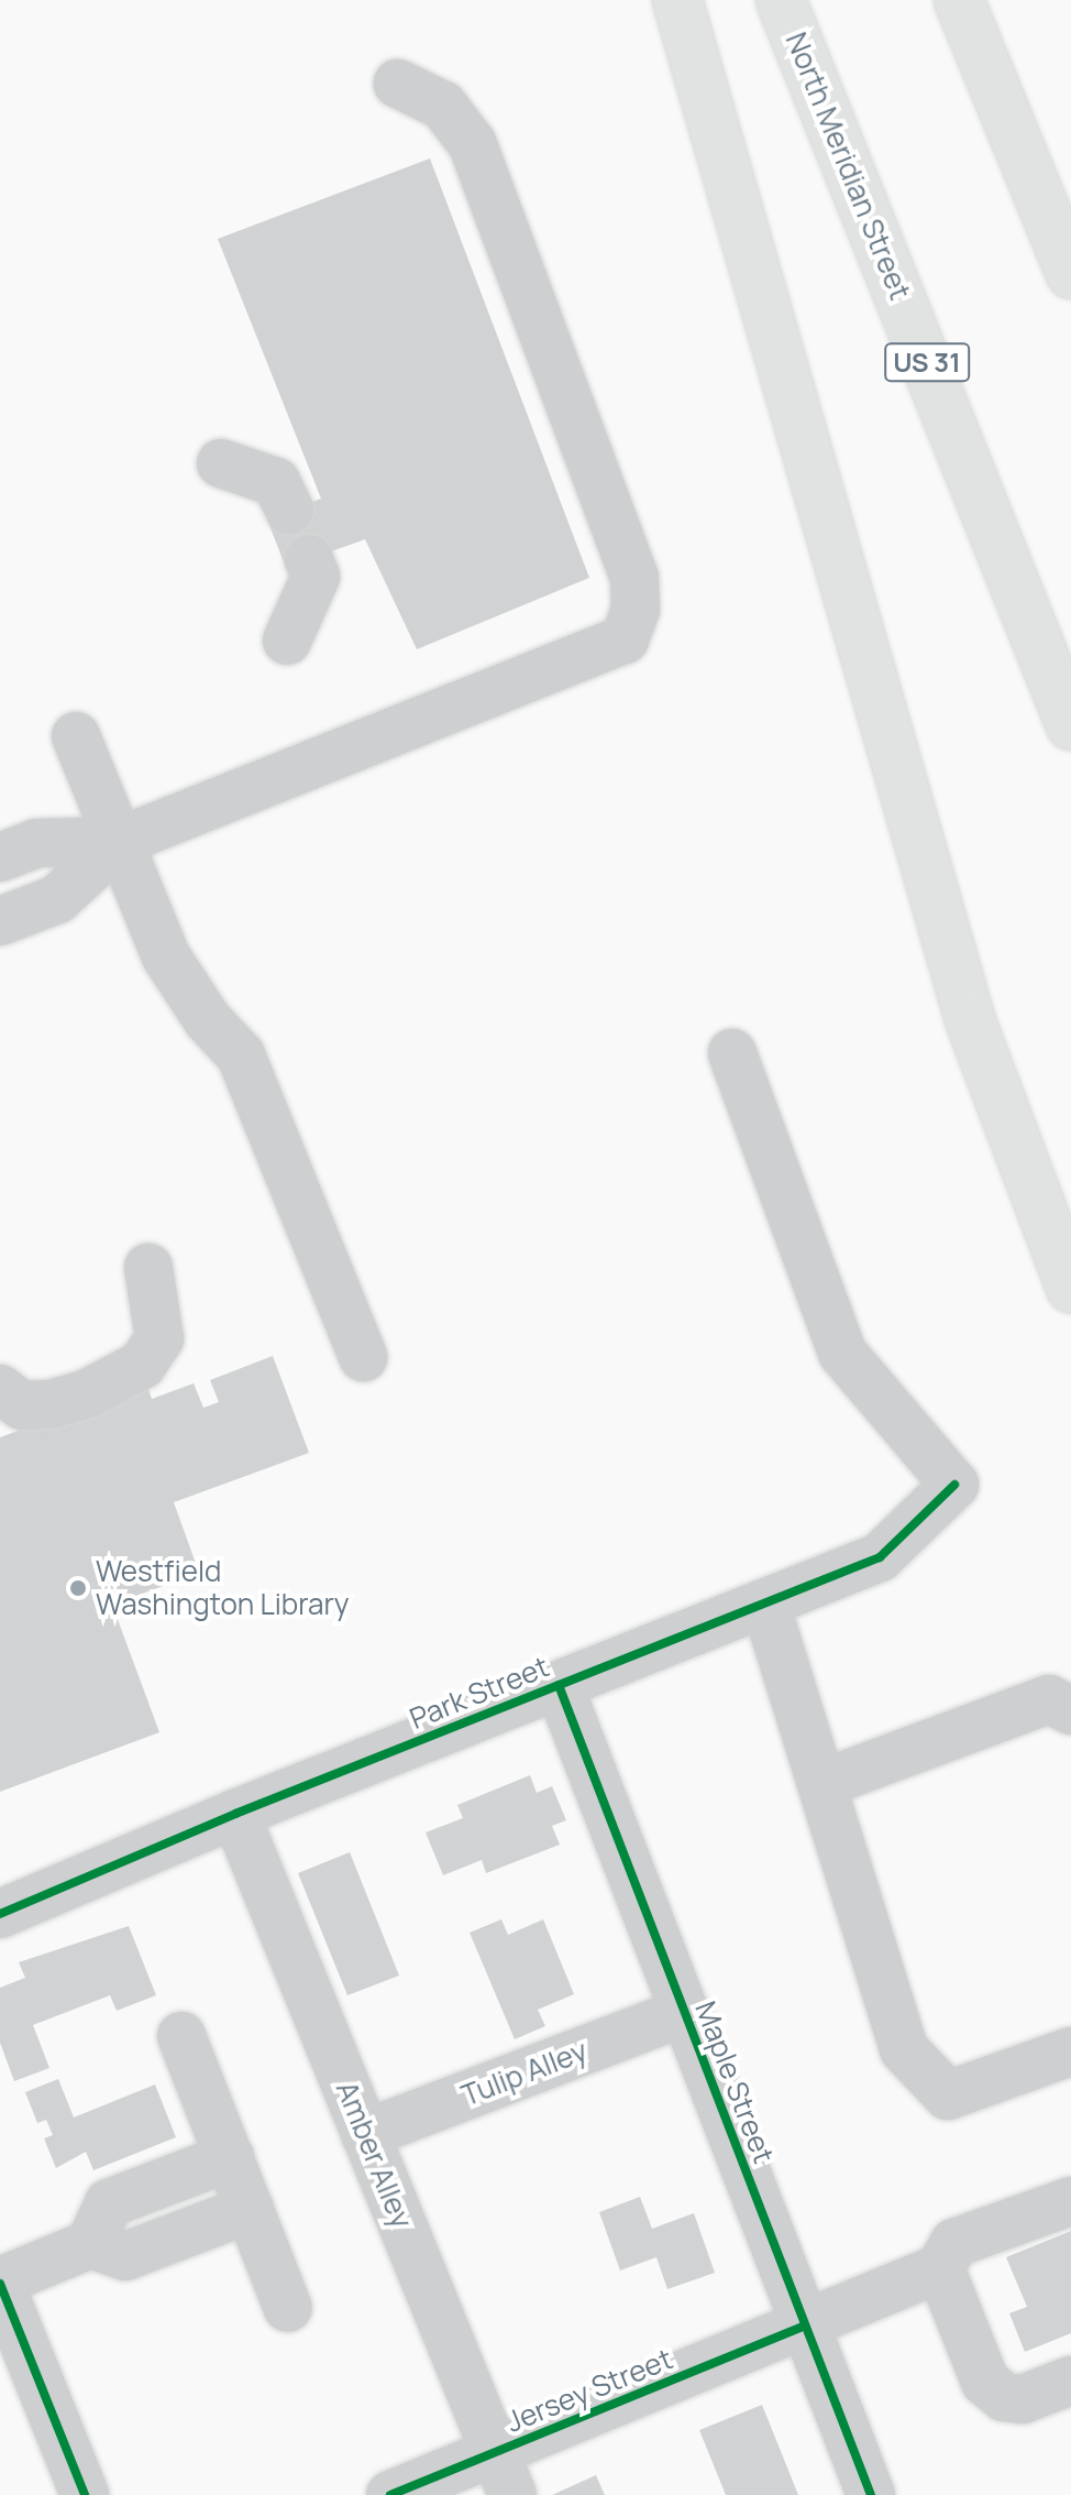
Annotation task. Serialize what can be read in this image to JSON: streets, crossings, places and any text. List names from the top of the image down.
{
  "streets": {
    "highway": ["North Meridian Street", "US 31"],
    "street": [
      "Park Street",
      "Tulip Alley",
      "Maple Street",
      "Amber Alley",
      "Jersey Street"
    ]
  },
  "crossings": [
    ["Park Street", "Maple Street"],
    ["Park Street", "Amber Alley"],
    ["Tulip Alley", "Maple Street"],
    ["Tulip Alley", "Amber Alley"],
    ["Maple Street", "Jersey Street"],
    ["Amber Alley", "Jersey Street"]
  ],
  "places": ["Westfield Washington Library"]
}
